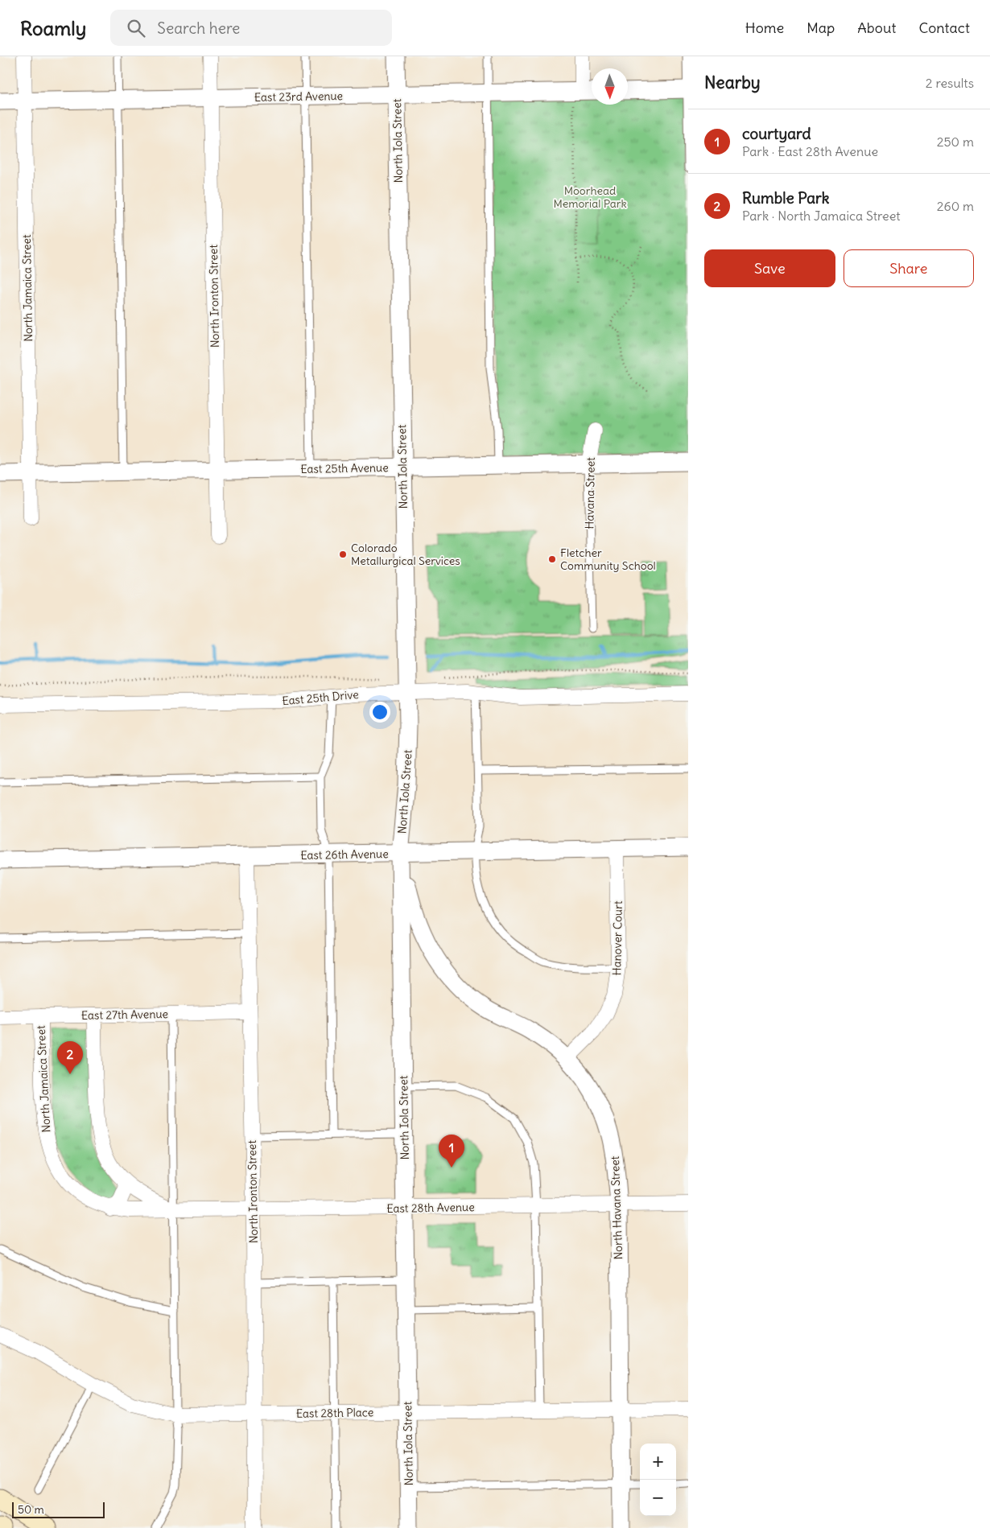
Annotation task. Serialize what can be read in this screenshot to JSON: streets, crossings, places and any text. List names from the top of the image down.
{
  "streets": {
    "street": [
      "East 23rd Avenue",
      "North Iola Street",
      "North Jamaica Street",
      "North Ironton Street",
      "East 25th Avenue",
      "Havana Street",
      "East 25th Drive",
      "East 26th Avenue",
      "Hanover Court",
      "East 27th Avenue",
      "East 28th Avenue",
      "North Havana Street",
      "East 28th Place"
    ]
  },
  "crossings": [
    ["East 23rd Avenue", "North Iola Street"],
    ["East 23rd Avenue", "North Jamaica Street"],
    ["East 23rd Avenue", "North Ironton Street"],
    ["North Iola Street", "East 25th Avenue"],
    ["North Iola Street", "East 25th Drive"],
    ["North Iola Street", "East 26th Avenue"],
    ["North Iola Street", "East 28th Avenue"],
    ["North Iola Street", "North Havana Street"],
    ["North Iola Street", "East 28th Place"],
    ["North Jamaica Street", "East 25th Avenue"],
    ["North Jamaica Street", "East 27th Avenue"],
    ["North Jamaica Street", "East 28th Avenue"],
    ["North Ironton Street", "East 25th Avenue"],
    ["North Ironton Street", "East 26th Avenue"],
    ["North Ironton Street", "East 27th Avenue"],
    ["North Ironton Street", "East 28th Avenue"],
    ["North Ironton Street", "East 28th Place"],
    ["East 25th Avenue", "Havana Street"],
    ["East 26th Avenue", "Hanover Court"],
    ["East 26th Avenue", "North Havana Street"],
    ["Hanover Court", "North Havana Street"],
    ["East 28th Avenue", "North Havana Street"],
    ["North Havana Street", "East 28th Place"]
  ],
  "parks": ["Moorhead Memorial Park"],
  "places": ["Colorado Metallurgical Services", "Fletcher Community School"],
  "scale_bar": "50 m",
  "north": "bottom",
  "page": {
    "header": "Roamly",
    "search": "Search here",
    "nav": [
      "Home",
      "Map",
      "About",
      "Contact"
    ],
    "heading": ["Nearby", "2 results"],
    "list": [
      {
        "mark": "1",
        "name": "courtyard",
        "note": "Park · East 28th Avenue",
        "value": "250 m"
      },
      {
        "mark": "2",
        "name": "Rumble Park",
        "note": "Park · North Jamaica Street",
        "value": "260 m"
      }
    ],
    "buttons": ["Save", "Share"],
    "pins": ["2", "1"],
    "map_buttons": ["+", "−"],
    "scale": "50 m"
  }
}
